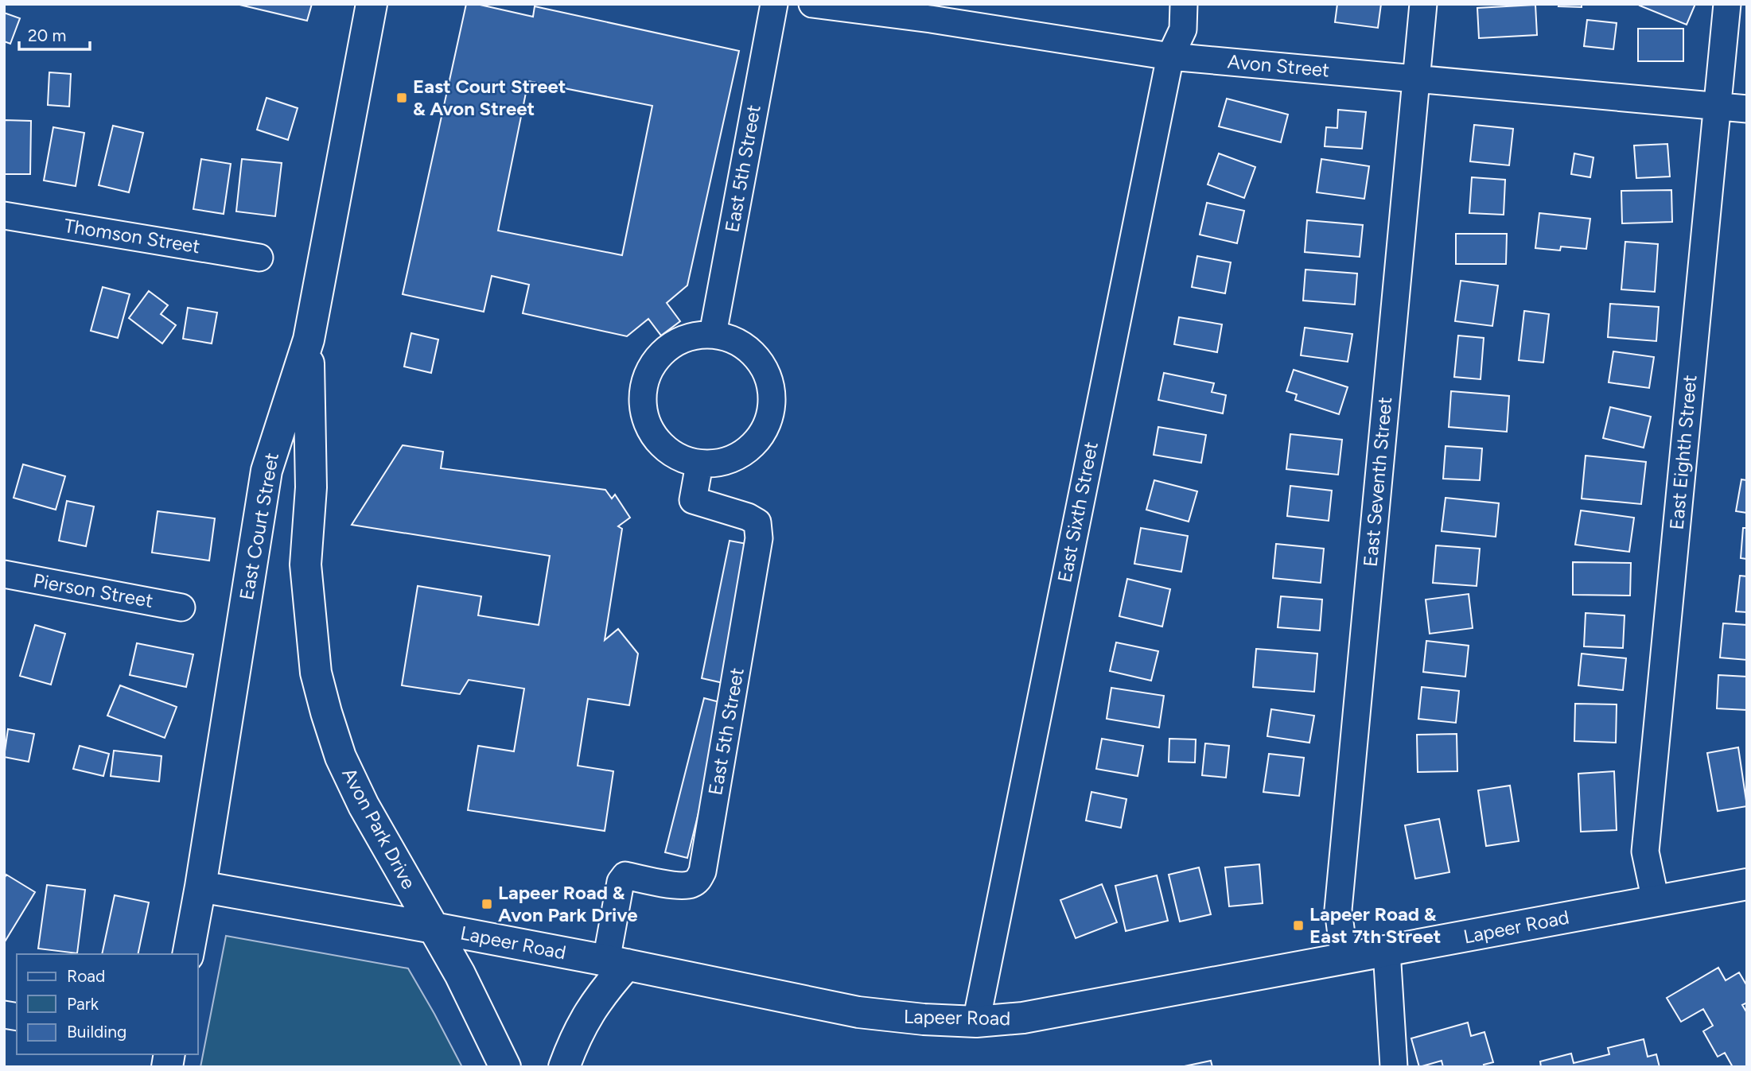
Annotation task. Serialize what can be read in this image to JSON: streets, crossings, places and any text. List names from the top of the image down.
{
  "streets": {
    "main road": ["East Court Street", "Avon Park Drive", "Lapeer Road"],
    "street": [
      "Avon Street",
      "East 5th Street",
      "Thomson Street",
      "East Eighth Street",
      "East Seventh Street",
      "East Sixth Street",
      "Pierson Street"
    ]
  },
  "crossings": [
    ["Avon Street", "East Eighth Street"],
    ["Avon Street", "East Seventh Street"],
    ["Avon Street", "East Sixth Street"],
    ["East 5th Street", "Lapeer Road"],
    ["East Eighth Street", "Lapeer Road"],
    ["East Seventh Street", "Lapeer Road"],
    ["East Sixth Street", "Lapeer Road"],
    ["East Court Street", "Avon Park Drive"],
    ["East Court Street", "Lapeer Road"],
    ["Avon Park Drive", "Lapeer Road"]
  ],
  "places": {
    "transit": ["East Court Street & Avon Street", "Lapeer Road & Avon Park Drive", "Lapeer Road & East 7th Street"]
  },
  "legend": ["Road", "Park", "Building"],
  "scale_bar": "20 m"
}
